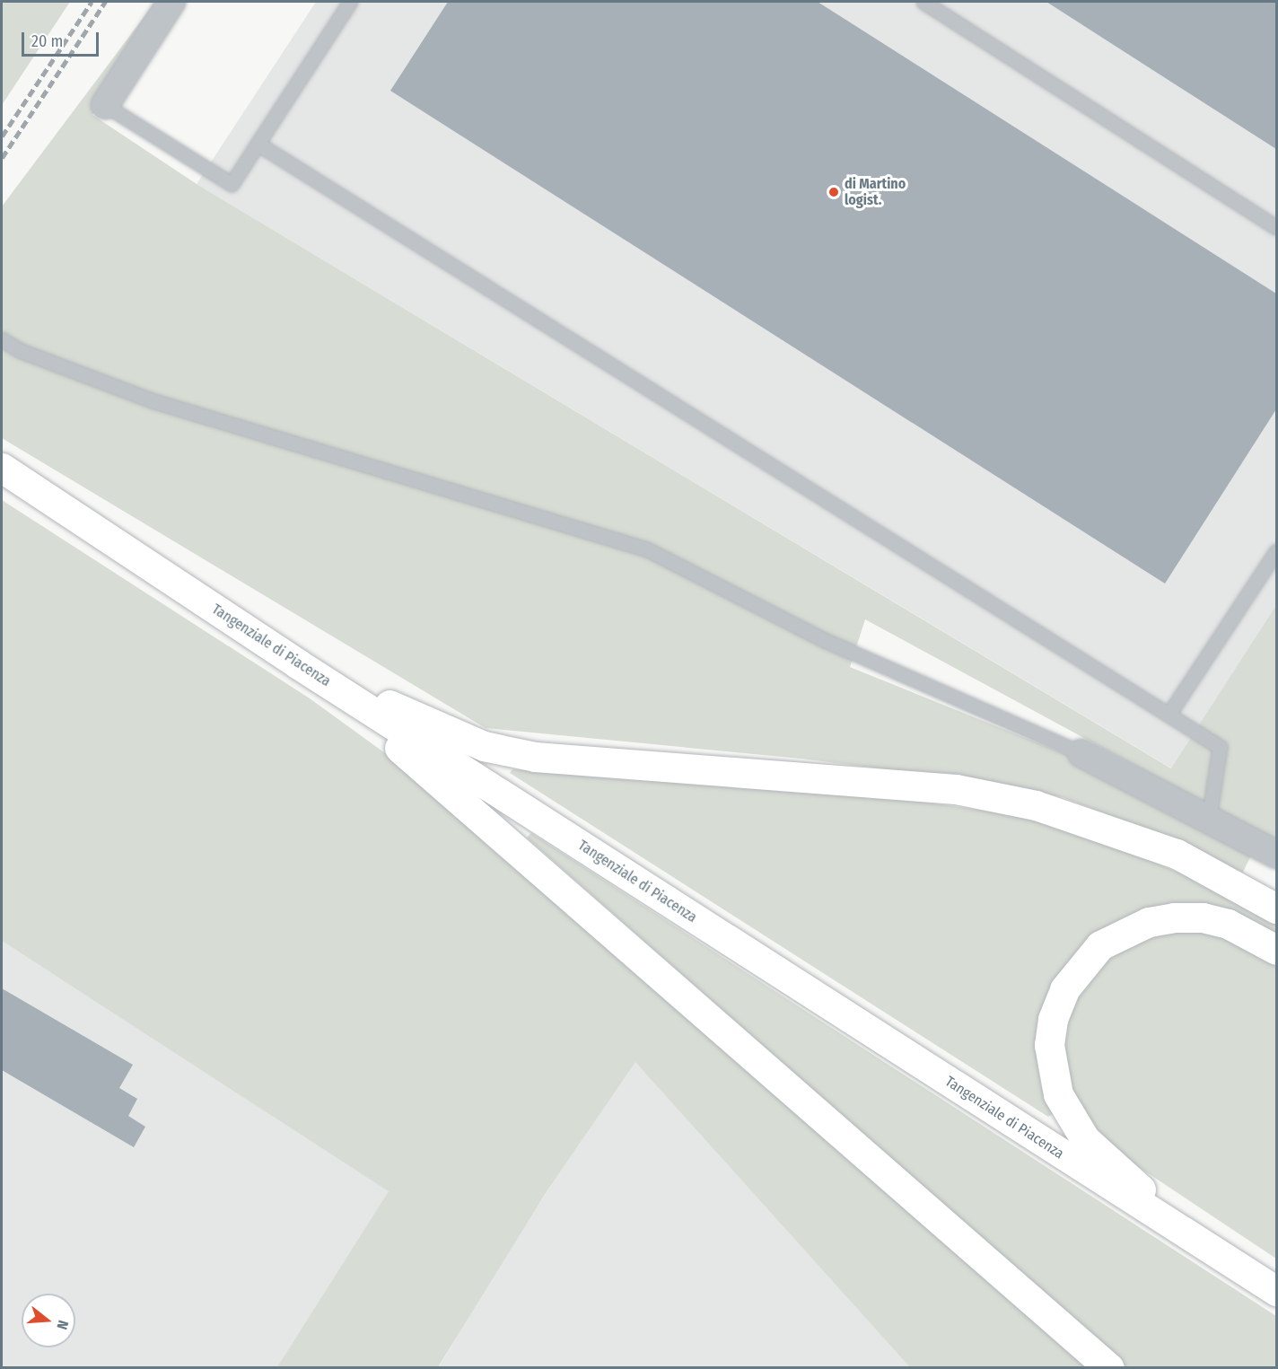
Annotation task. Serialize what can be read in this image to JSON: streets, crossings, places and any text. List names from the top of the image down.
{
  "streets": {
    "highway": ["Tangenziale di Piacenza"]
  },
  "places": ["di Martino logist."],
  "scale_bar": "20 m",
  "north": "right"
}
